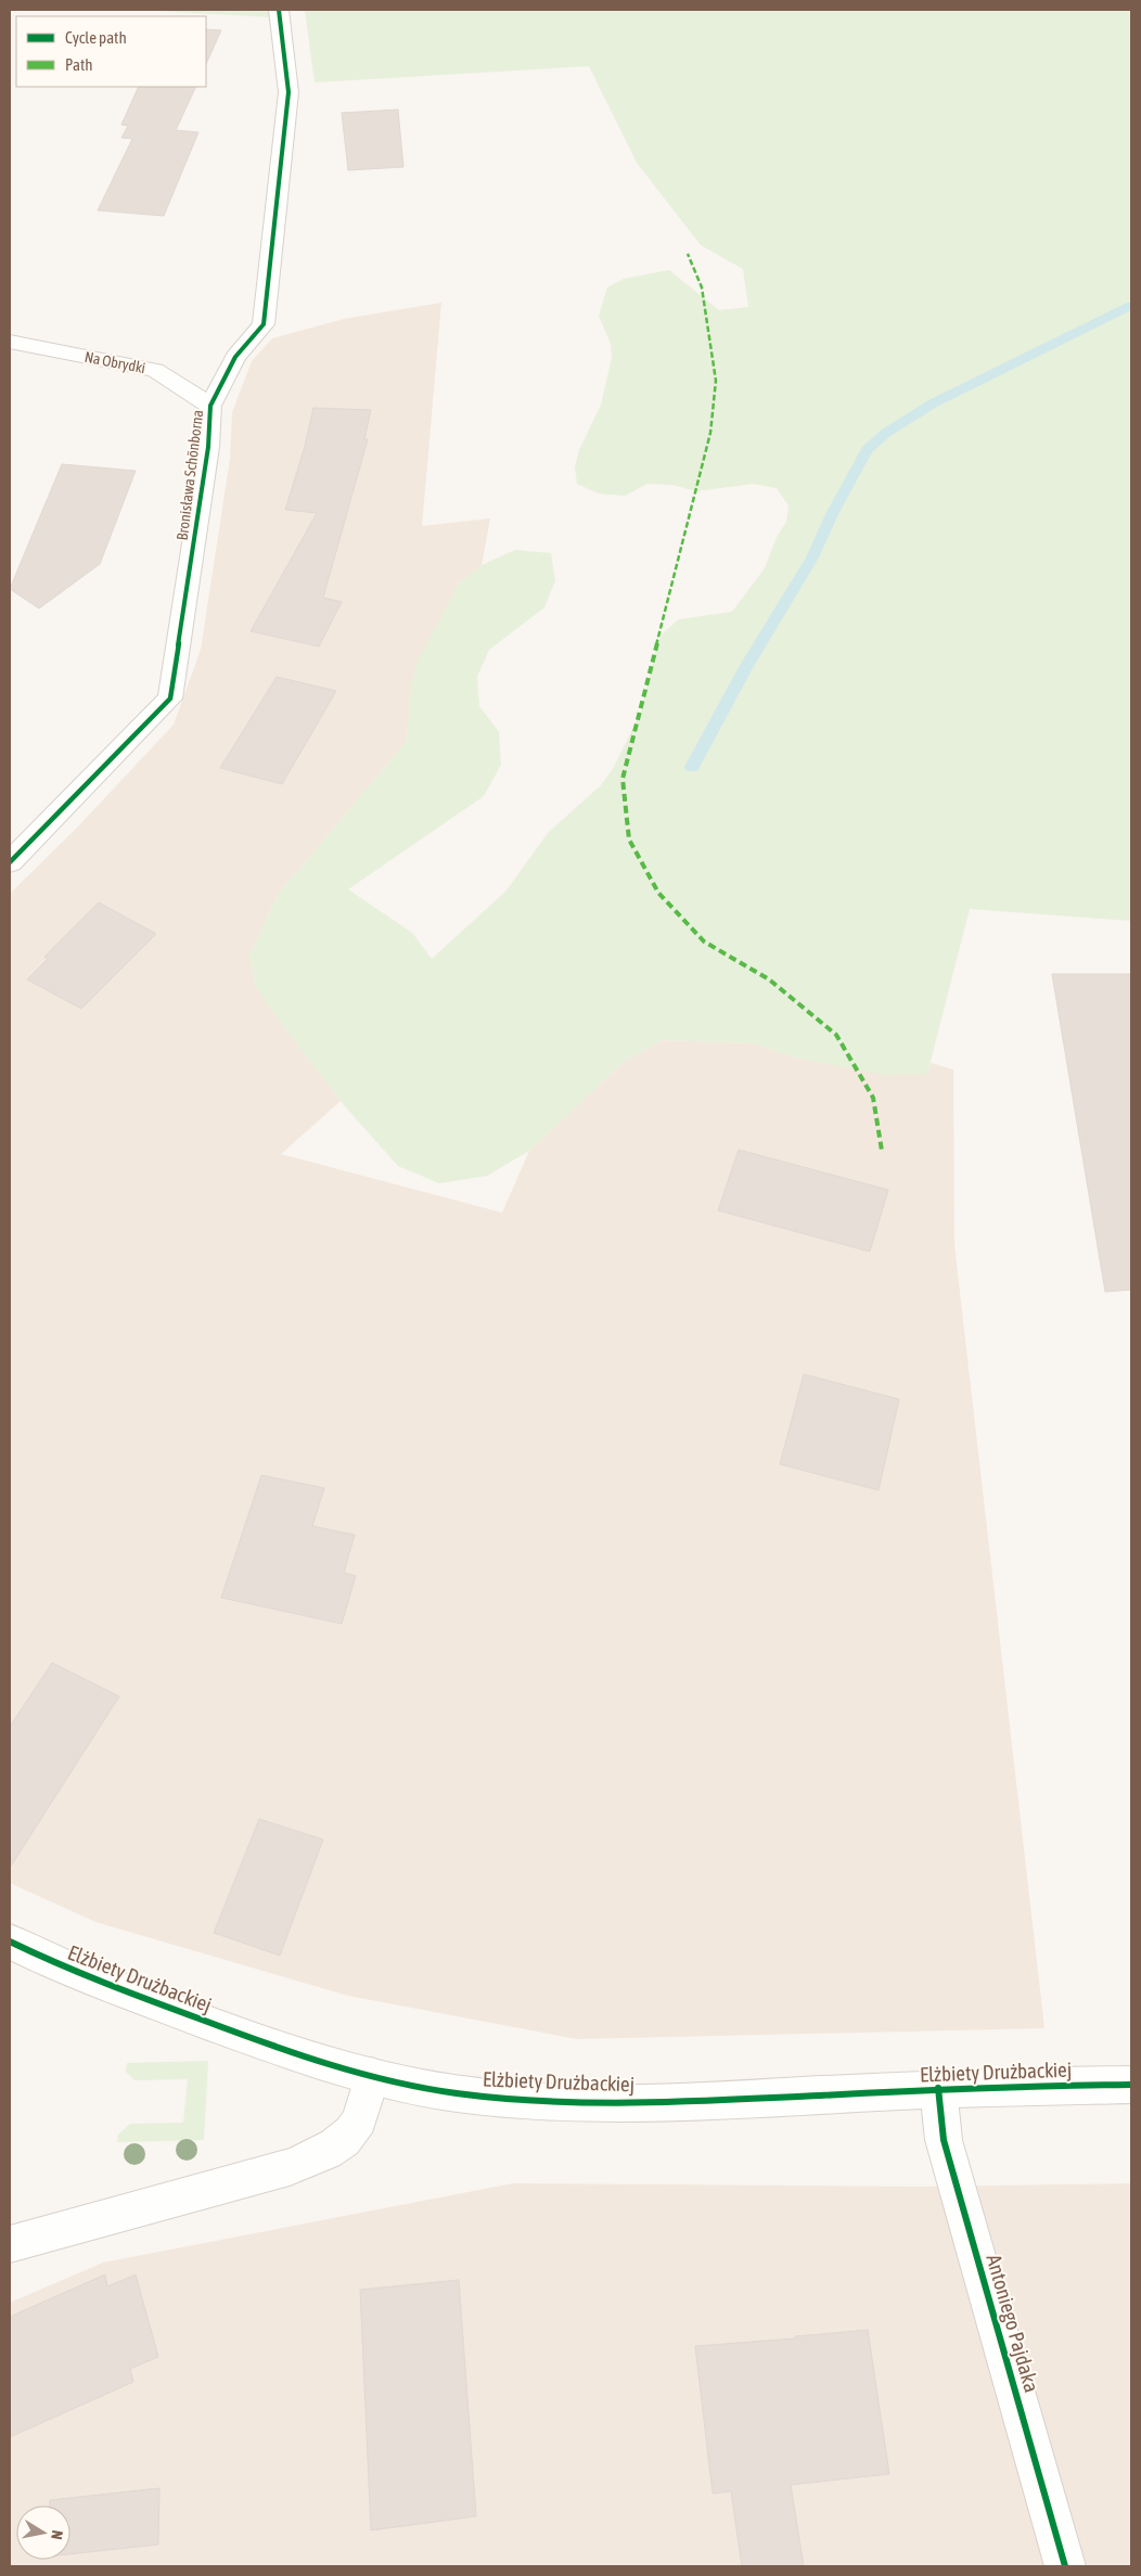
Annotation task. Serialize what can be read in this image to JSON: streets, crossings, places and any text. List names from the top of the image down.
{
  "streets": {
    "street": [
      "Na Obrydki",
      "Bronisława Schönborna",
      "Elżbiety Drużbackiej",
      "Antoniego Pajdaka"
    ]
  },
  "crossings": [
    ["Na Obrydki", "Bronisława Schönborna"],
    ["Elżbiety Drużbackiej", "Antoniego Pajdaka"]
  ],
  "legend": ["Cycle path", "Path"],
  "north": "right"
}
